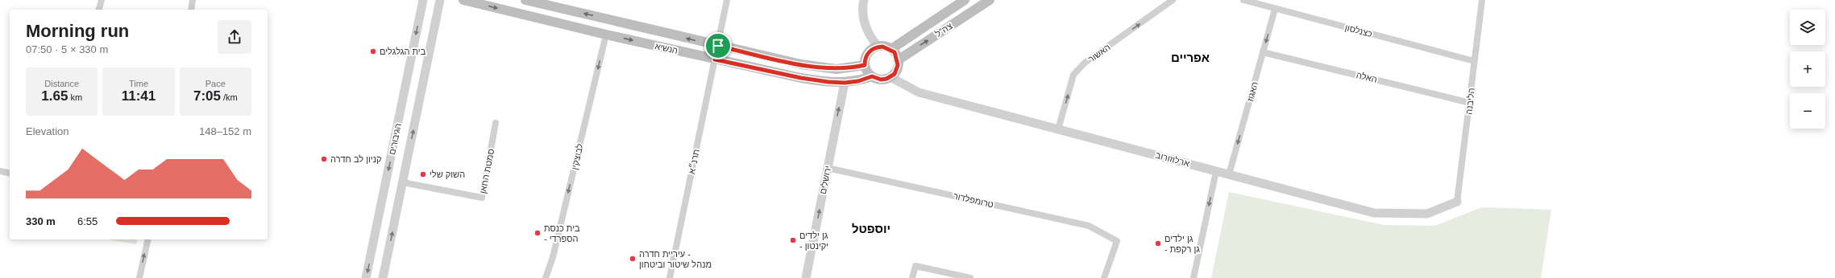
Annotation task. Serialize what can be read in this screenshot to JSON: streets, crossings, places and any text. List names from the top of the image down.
{
  "streets": {
    "main road": ["צה\"ל", "הנשיא"],
    "street": [
      "כצנלסון",
      "האשור",
      "האלה",
      "האגוז",
      "הליבנה",
      "הגיבורים",
      "לבוצקין",
      "ארלוזורוב",
      "תרנ״א",
      "סמטת החאן",
      "ירושלים",
      "טרומפלדור"
    ]
  },
  "crossings": [
    ["צה\"ל", "הנשיא"],
    ["צה\"ל", "ארלוזורוב"],
    ["כצנלסון", "האגוז"],
    ["כצנלסון", "הליבנה"],
    ["הנשיא", "לבוצקין"],
    ["הנשיא", "ארלוזורוב"],
    ["הנשיא", "תרנ״א"],
    ["הנשיא", "ירושלים"],
    ["האשור", "ארלוזורוב"],
    ["האלה", "האגוז"],
    ["האלה", "הליבנה"],
    ["האגוז", "ארלוזורוב"],
    ["הליבנה", "ארלוזורוב"],
    ["הגיבורים", "סמטת החאן"],
    ["ירושלים", "טרומפלדור"]
  ],
  "one_way": [
    "האשור",
    "האגוז",
    "לבוצקין",
    "ירושלים"
  ],
  "districts": ["אפריים", "יוספטל"],
  "places": [
    "בית הגלגלים",
    "קניון לב חדרה",
    "השוק שלי",
    "בית כנסת - הספרדי",
    "גן ילדים - יקינטון",
    "גן ילדים - גן רקפת",
    "עיריית חדרה - מנהל שיטור וביטחון"
  ],
  "page": {
    "map_buttons": ["+", "−"],
    "heading": ["Morning run", "07:50 · 5 × 330 m"],
    "stats": [
      ["Distance", "1.65 km"],
      ["Time", "11:41"],
      ["Pace", "7:05 /km"]
    ],
    "chart": ["Elevation", "148–152 m"],
    "list": [
      {
        "name": "330 m",
        "note": "6:55"
      }
    ]
  }
}
